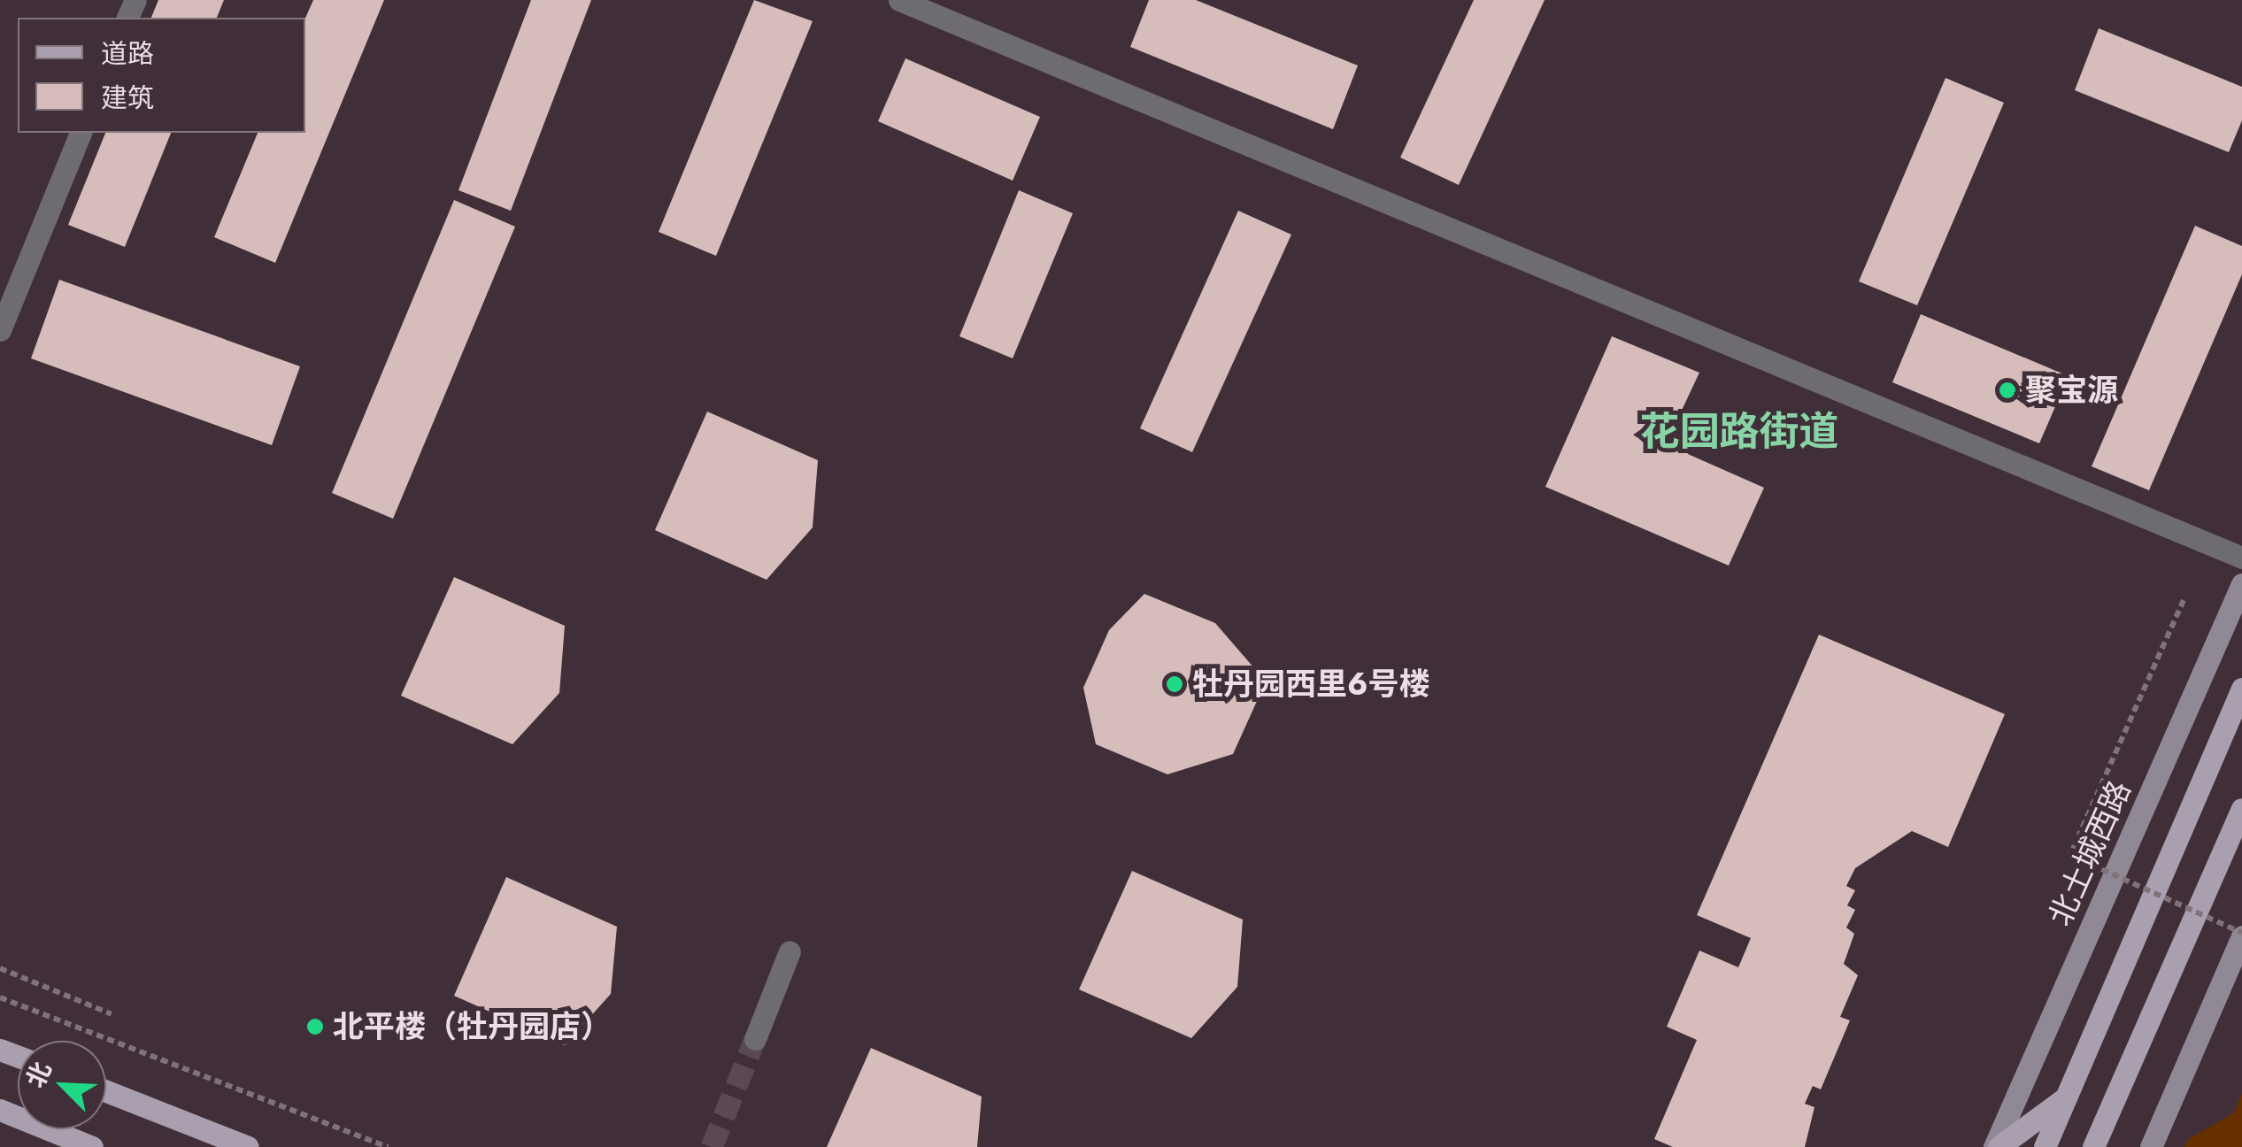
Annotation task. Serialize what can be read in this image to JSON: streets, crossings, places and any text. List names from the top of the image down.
{
  "streets": {
    "street": ["北土城西路"]
  },
  "districts": ["花园路街道"],
  "places": ["聚宝源", "牡丹园西里6号楼", "北平楼（牡丹园店）"],
  "legend": ["道路", "建筑"],
  "north": "top left"
}
